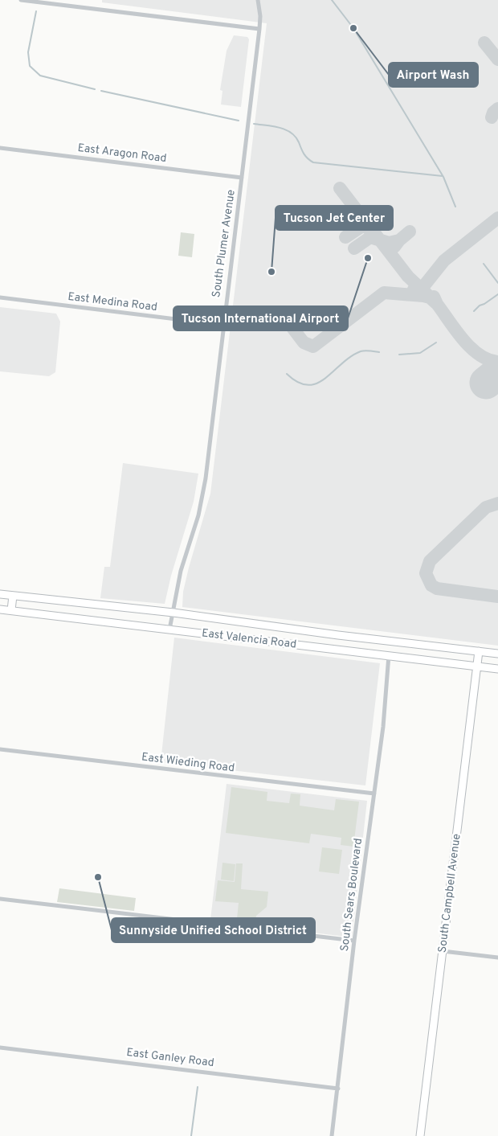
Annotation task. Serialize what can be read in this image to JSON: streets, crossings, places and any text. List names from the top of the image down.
{
  "streets": {
    "main road": ["East Valencia Road", "South Campbell Avenue"],
    "street": [
      "East Aragon Road",
      "South Plumer Avenue",
      "East Medina Road",
      "East Wieding Road",
      "South Sears Boulevard",
      "East Ganley Road"
    ]
  },
  "crossings": [
    ["East Aragon Road", "South Plumer Avenue"],
    ["South Plumer Avenue", "East Medina Road"],
    ["South Plumer Avenue", "East Valencia Road"],
    ["East Valencia Road", "South Campbell Avenue"],
    ["East Valencia Road", "South Sears Boulevard"],
    ["East Wieding Road", "South Sears Boulevard"],
    ["South Sears Boulevard", "East Ganley Road"]
  ],
  "places": [
    "Airport Wash",
    "Tucson International Airport",
    "Tucson Jet Center",
    "Sunnyside Unified School District"
  ]
}
